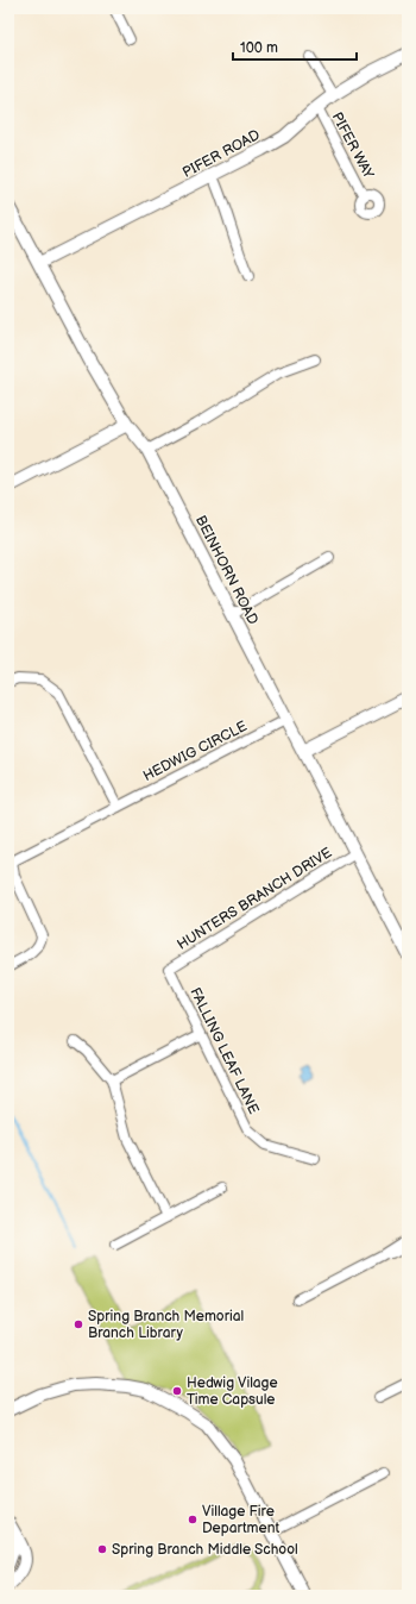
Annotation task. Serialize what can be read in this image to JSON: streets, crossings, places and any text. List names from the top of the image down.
{
  "streets": {
    "street": [
      "PIFER WAY",
      "PIFER ROAD",
      "BEINHORN ROAD",
      "HEDWIG CIRCLE",
      "HUNTERS BRANCH DRIVE",
      "FALLING LEAF LANE"
    ]
  },
  "crossings": [
    ["PIFER WAY", "PIFER ROAD"],
    ["PIFER ROAD", "BEINHORN ROAD"],
    ["BEINHORN ROAD", "HEDWIG CIRCLE"],
    ["BEINHORN ROAD", "HUNTERS BRANCH DRIVE"],
    ["HUNTERS BRANCH DRIVE", "FALLING LEAF LANE"]
  ],
  "places": [
    "Spring Branch Memorial Branch Library",
    "Hedwig Vilage Time Capsule",
    "Village Fire Department",
    "Spring Branch Middle School"
  ],
  "scale_bar": "100 m"
}
